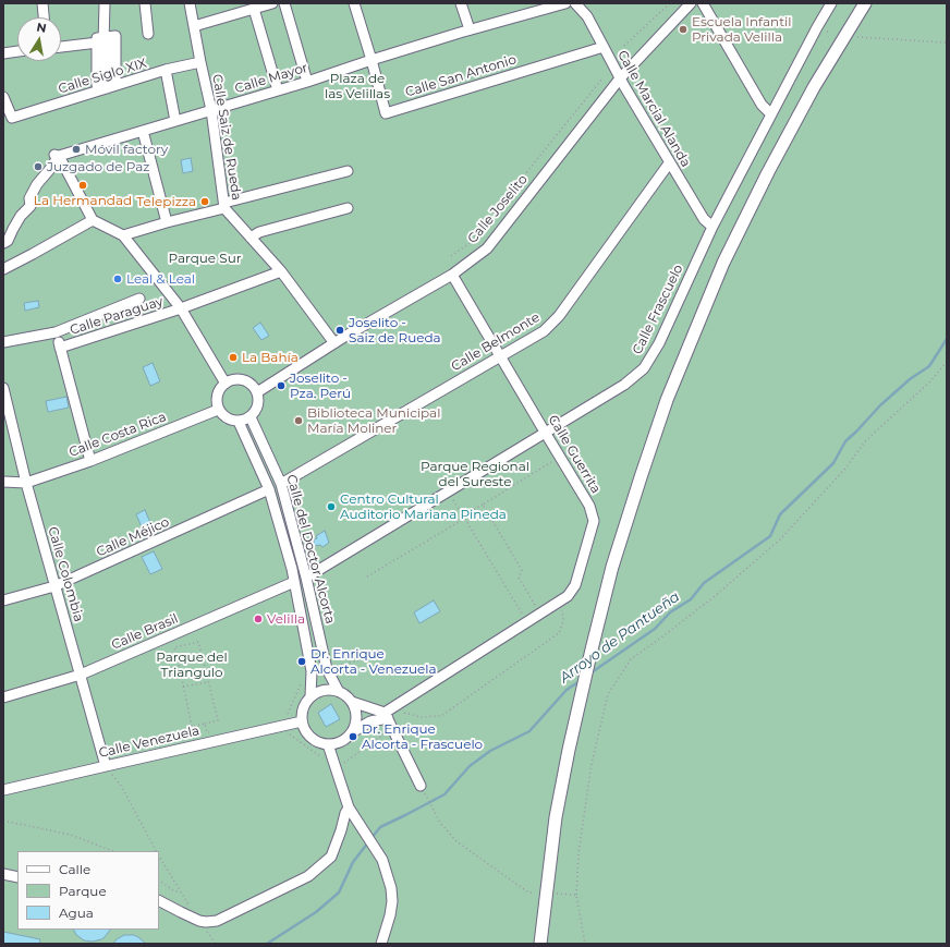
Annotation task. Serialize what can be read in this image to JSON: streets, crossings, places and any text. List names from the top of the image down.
{
  "streets": {
    "street": [
      "Calle Siglo XIX",
      "Calle San Antonio",
      "Calle Mayor",
      "Calle Marcial Alanda",
      "Calle Saiz de Rueda",
      "Calle Joselito",
      "Calle Frascuelo",
      "Calle Paraguay",
      "Calle Belmonte",
      "Calle Costa Rica",
      "Calle Guerrita",
      "Calle Méjico",
      "Calle del Doctor Alcorta",
      "Calle Colombia",
      "Calle Brasil",
      "Calle Venezuela"
    ]
  },
  "crossings": [
    ["Calle Siglo XIX", "Calle Saiz de Rueda"],
    ["Calle San Antonio", "Calle Mayor"],
    ["Calle San Antonio", "Calle Marcial Alanda"],
    ["Calle Mayor", "Calle Saiz de Rueda"],
    ["Calle Marcial Alanda", "Calle Joselito"],
    ["Calle Marcial Alanda", "Calle Frascuelo"],
    ["Calle Marcial Alanda", "Calle Belmonte"],
    ["Calle Saiz de Rueda", "Calle Joselito"],
    ["Calle Saiz de Rueda", "Calle Paraguay"],
    ["Calle Joselito", "Calle Costa Rica"],
    ["Calle Joselito", "Calle Guerrita"],
    ["Calle Joselito", "Calle del Doctor Alcorta"],
    ["Calle Frascuelo", "Calle Guerrita"],
    ["Calle Frascuelo", "Calle del Doctor Alcorta"],
    ["Calle Belmonte", "Calle Guerrita"],
    ["Calle Belmonte", "Calle del Doctor Alcorta"],
    ["Calle Costa Rica", "Calle del Doctor Alcorta"],
    ["Calle Costa Rica", "Calle Colombia"],
    ["Calle Guerrita", "Calle del Doctor Alcorta"],
    ["Calle Guerrita", "Calle Venezuela"],
    ["Calle Méjico", "Calle del Doctor Alcorta"],
    ["Calle Méjico", "Calle Colombia"],
    ["Calle del Doctor Alcorta", "Calle Brasil"],
    ["Calle del Doctor Alcorta", "Calle Venezuela"],
    ["Calle Colombia", "Calle Brasil"],
    ["Calle Colombia", "Calle Venezuela"]
  ],
  "water": ["Arroyo de Pantueña"],
  "parks": [
    "Plaza de las Velillas",
    "Parque Sur",
    "Parque Regional del Sureste",
    "Parque del Triangulo"
  ],
  "places": [
    "Escuela Infantil Privada Velilla",
    "Móvil factory",
    "Juzgado de Paz",
    "La Hermandad",
    "Telepizza",
    "Leal & Leal",
    "Joselito - Saiz de Rueda",
    "La Bahía",
    "Joselito - Pza. Perú",
    "Biblioteca Municipal María Moliner",
    "Centro Cultural Auditorio Mariana Pineda",
    "Velilla",
    "Dr. Enrique Alcorta - Venezuela",
    "Dr. Enrique Alcorta - Frascuelo"
  ],
  "legend": ["Calle", "Parque", "Agua"],
  "north": "top"
}
